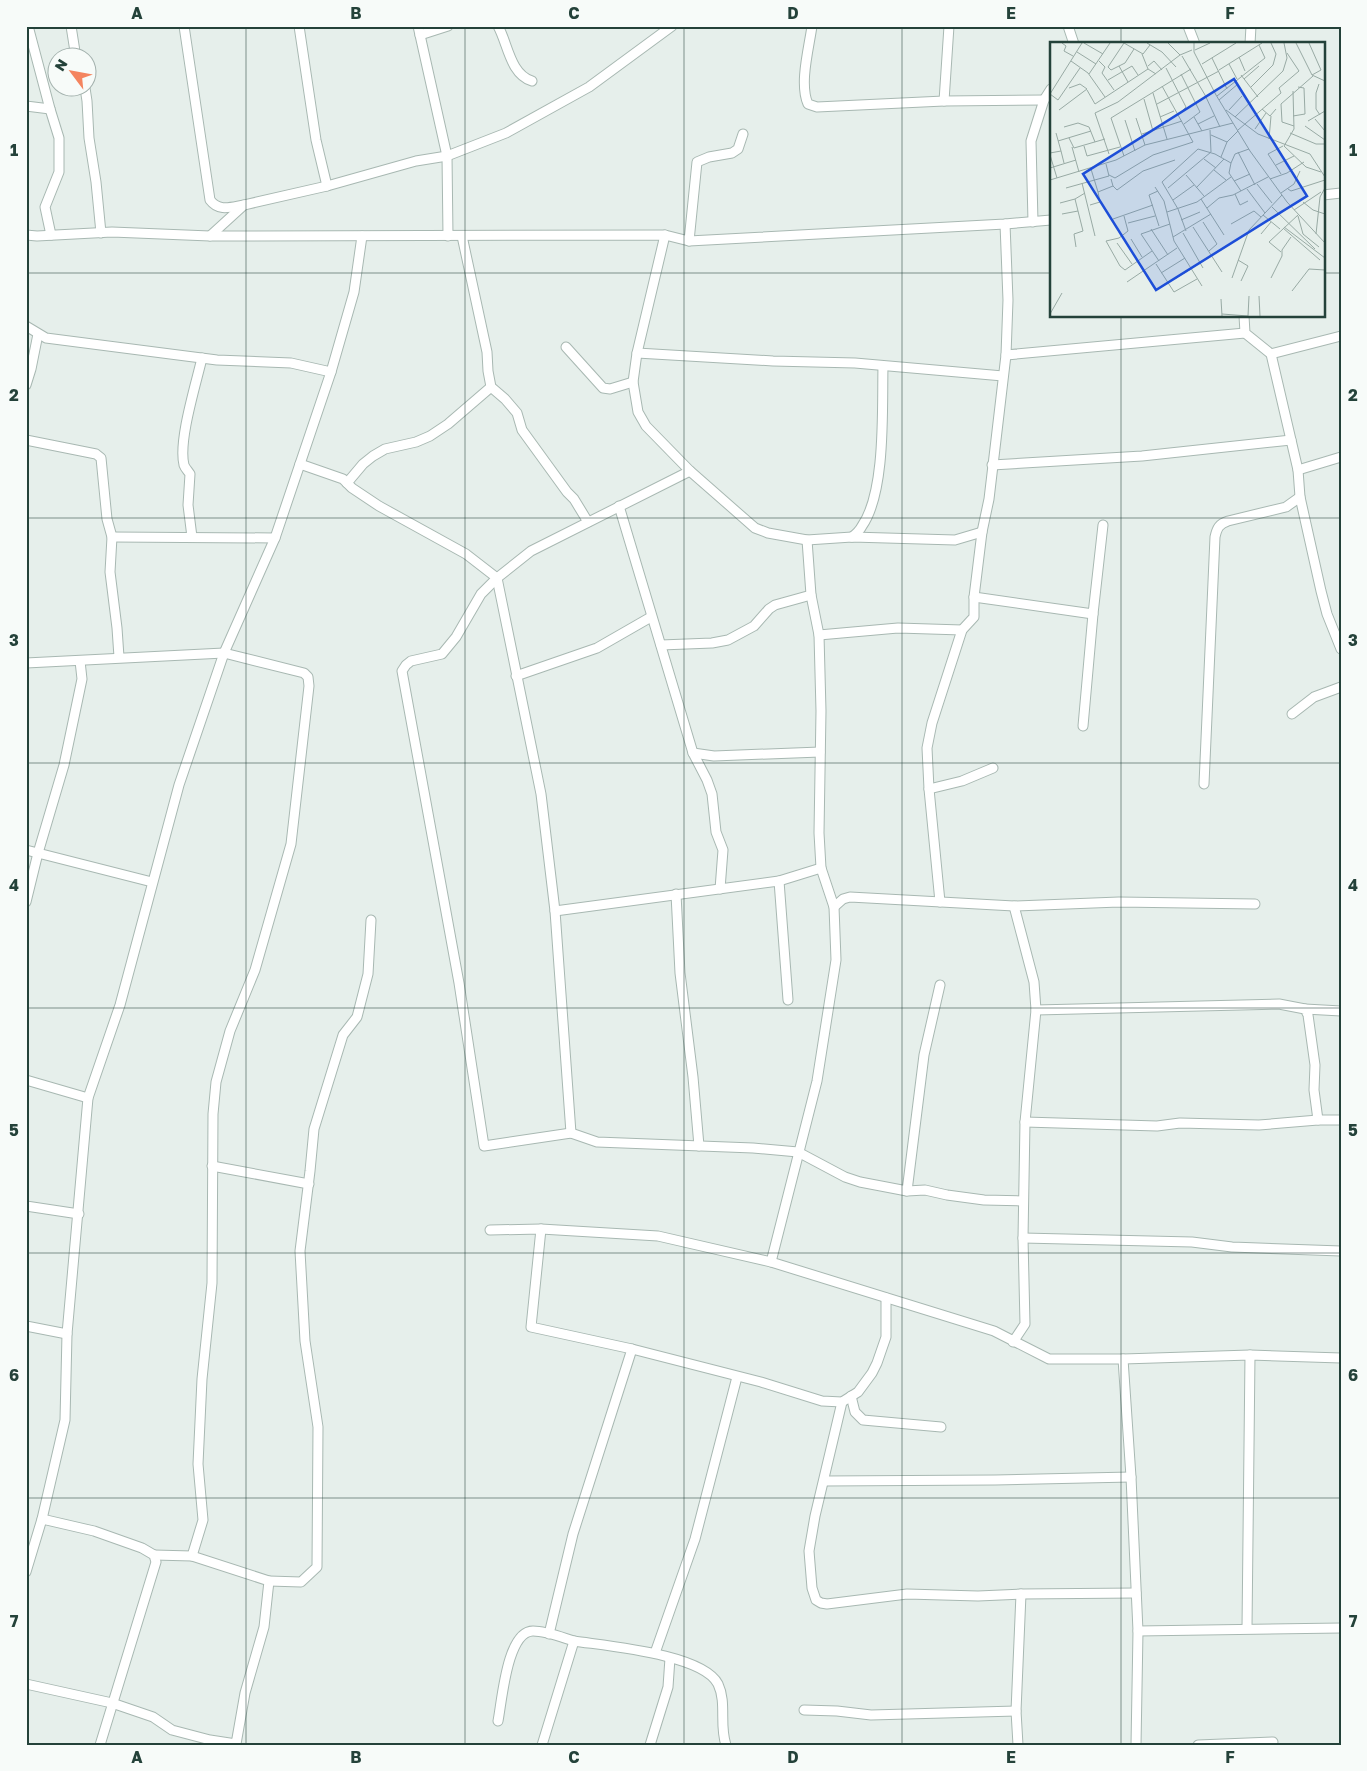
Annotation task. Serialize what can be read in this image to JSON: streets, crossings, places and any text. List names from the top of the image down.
{
  "north": "top left",
  "grid": {
    "columns": [
      "A",
      "B",
      "C",
      "D",
      "E",
      "F"
    ],
    "rows": [
      "1",
      "2",
      "3",
      "4",
      "5",
      "6",
      "7"
    ]
  }
}
